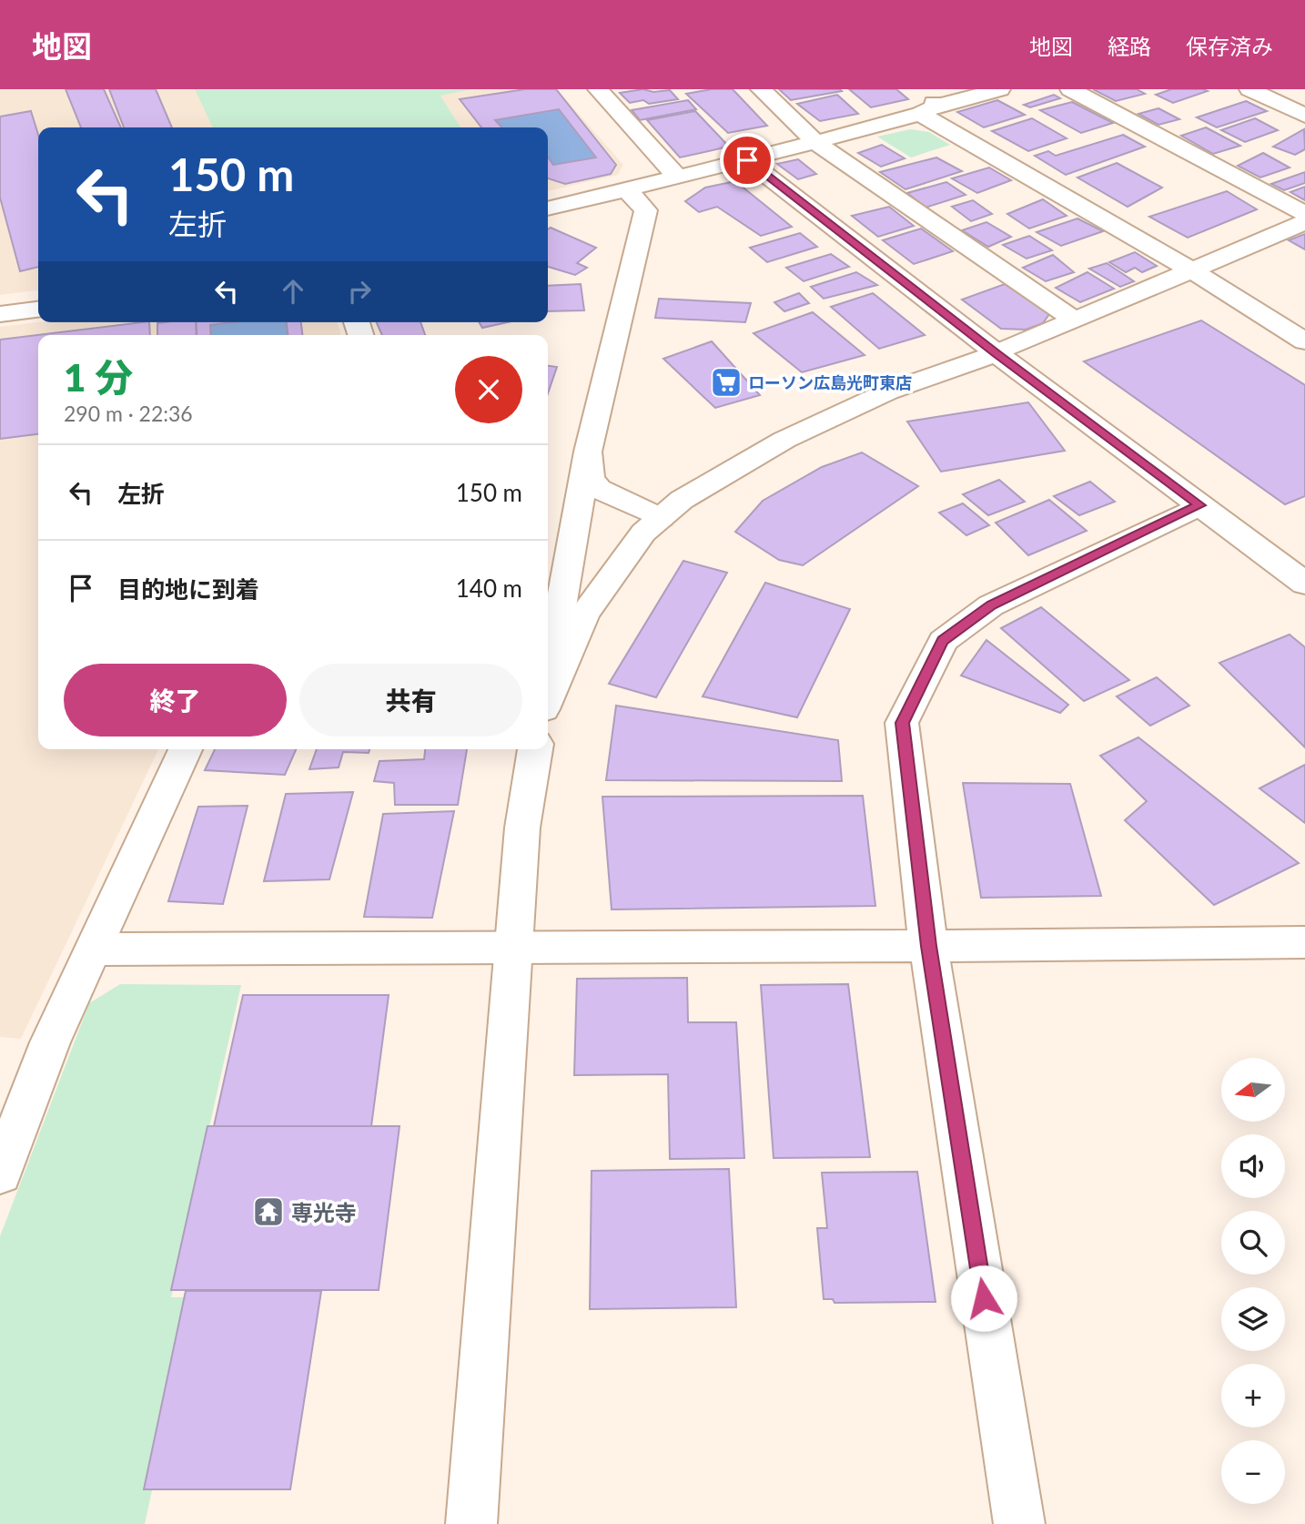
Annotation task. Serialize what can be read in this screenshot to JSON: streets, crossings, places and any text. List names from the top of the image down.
{
  "places": {
    "supermarket": ["ローソン広島光町東店"],
    "temple": ["専光寺"]
  },
  "north": "left",
  "page": {
    "header": "地図",
    "nav": ["地図", "経路", "保存済み"],
    "turn": ["150 m", "左折"],
    "heading": ["1 分", "290 m · 22:36"],
    "list": [
      {
        "name": "左折",
        "value": "150 m"
      },
      {
        "name": "目的地に到着",
        "value": "140 m"
      }
    ],
    "buttons": ["終了", "共有"],
    "map_buttons": ["+", "−"]
  }
}
